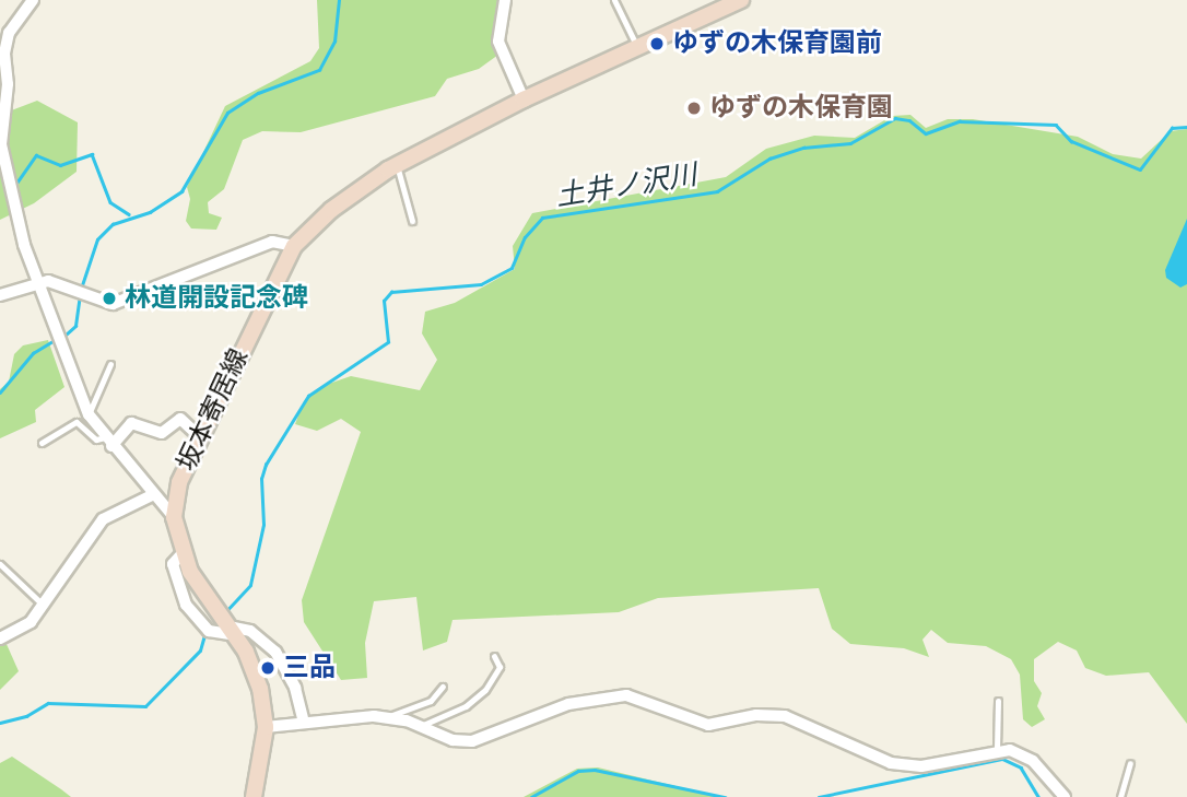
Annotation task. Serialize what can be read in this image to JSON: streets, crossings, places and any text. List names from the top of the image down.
{
  "streets": {
    "main road": ["坂本寄居線"]
  },
  "water": ["土井ノ沢川"],
  "places": [
    "ゆずの木保育園前",
    "ゆずの木保育園",
    "林道開設記念碑",
    "三品"
  ]
}
